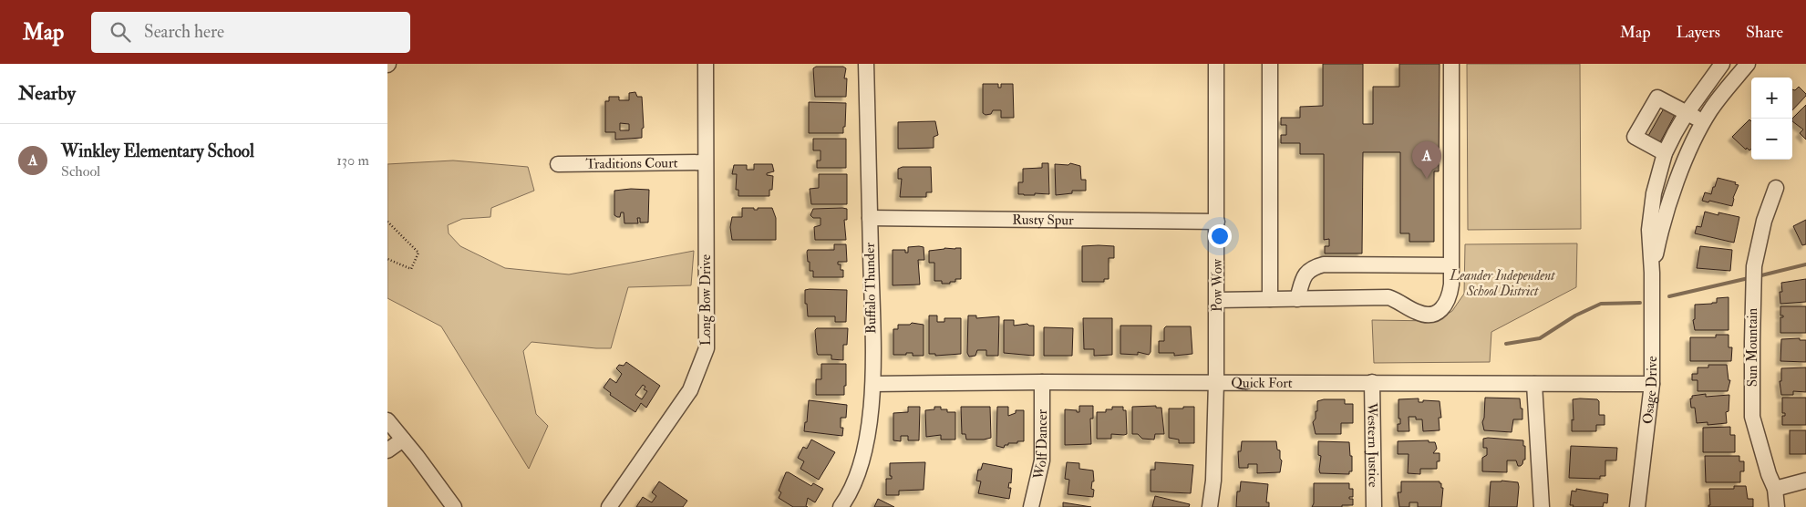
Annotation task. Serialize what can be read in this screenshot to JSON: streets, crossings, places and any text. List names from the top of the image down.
{
  "streets": {
    "street": [
      "Traditions Court",
      "Rusty Spur",
      "Pow Wow",
      "Buffalo Thunder",
      "Long Bow Drive",
      "Sun Mountain",
      "Quick Fort",
      "Osage Drive",
      "Western Justice",
      "Wolf Dancer"
    ]
  },
  "crossings": [
    ["Traditions Court", "Long Bow Drive"],
    ["Rusty Spur", "Pow Wow"],
    ["Rusty Spur", "Buffalo Thunder"],
    ["Pow Wow", "Quick Fort"],
    ["Buffalo Thunder", "Quick Fort"],
    ["Quick Fort", "Osage Drive"],
    ["Quick Fort", "Western Justice"],
    ["Quick Fort", "Wolf Dancer"]
  ],
  "parks": ["Leander Independent School District"],
  "page": {
    "header": "Map",
    "search": "Search here",
    "nav": ["Map", "Layers", "Share"],
    "heading": "Nearby",
    "map_buttons": ["+", "−"],
    "list": [
      {
        "mark": "A",
        "name": "Winkley Elementary School",
        "note": "School",
        "value": "130 m"
      }
    ],
    "pins": "A"
  }
}
